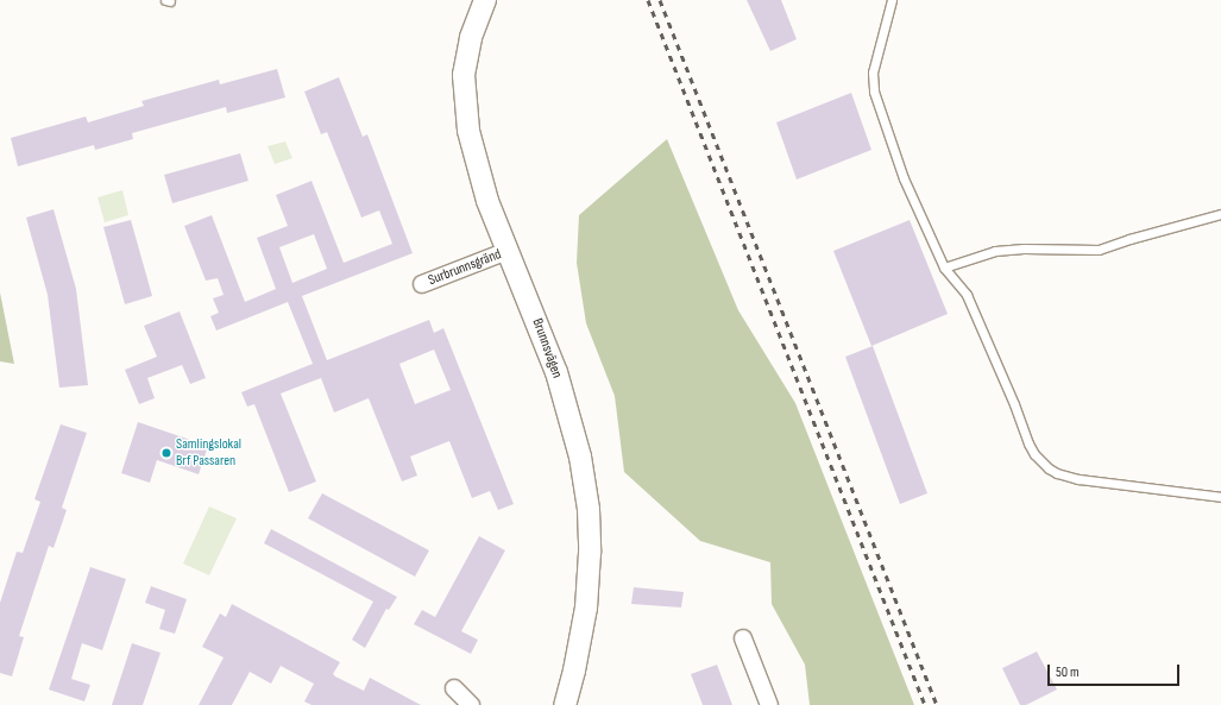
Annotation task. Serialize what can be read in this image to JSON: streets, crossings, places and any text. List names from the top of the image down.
{
  "streets": {
    "street": ["Surbrunnsgränd", "Brunnsvägen"]
  },
  "crossings": [
    ["Surbrunnsgränd", "Brunnsvägen"]
  ],
  "places": ["Samlingslokal Brf Passaren"],
  "scale_bar": "50 m"
}
